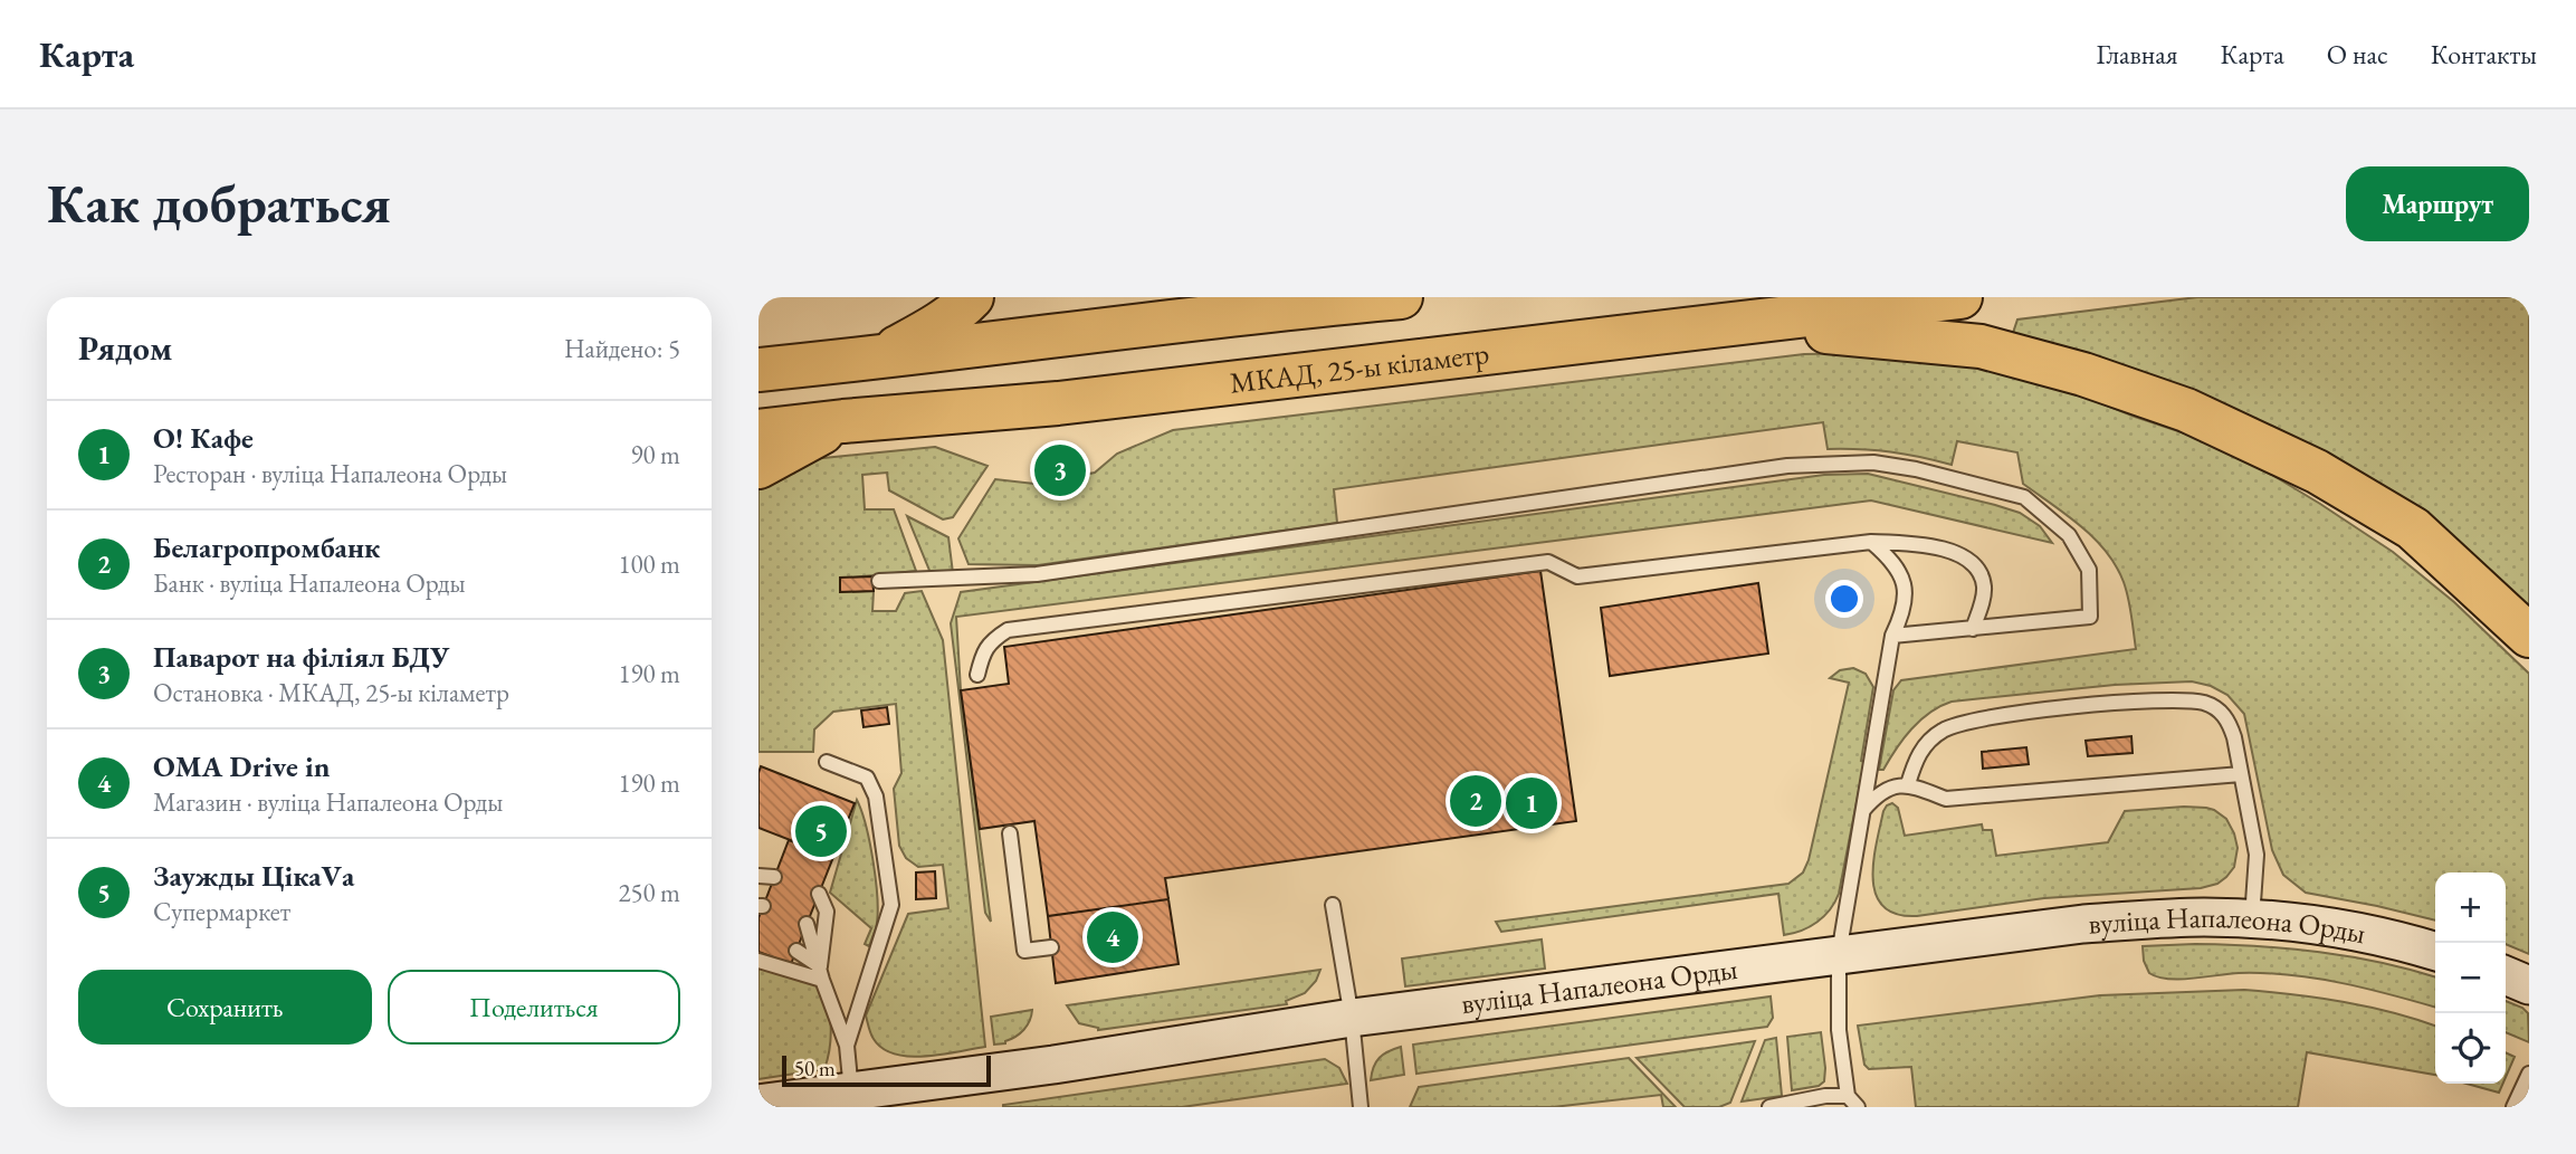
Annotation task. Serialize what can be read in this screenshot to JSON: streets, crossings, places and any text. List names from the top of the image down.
{
  "streets": {
    "highway": ["МКАД, 25-ы кіламетр"],
    "street": ["вуліца Напалеона Орды"]
  },
  "scale_bar": "50 m",
  "page": {
    "header": "Карта",
    "nav": [
      "Главная",
      "Карта",
      "О нас",
      "Контакты"
    ],
    "buttons": [
      "Маршрут",
      ["Сохранить", "Поделиться"]
    ],
    "title": "Как добраться",
    "heading": ["Рядом", "Найдено: 5"],
    "list": [
      {
        "mark": "1",
        "name": "О! Кафе",
        "note": "Ресторан · вуліца Напалеона Орды",
        "value": "90 m"
      },
      {
        "mark": "2",
        "name": "Белагропромбанк",
        "note": "Банк · вуліца Напалеона Орды",
        "value": "100 m"
      },
      {
        "mark": "3",
        "name": "Паварот на філіял БДУ",
        "note": "Остановка · МКАД, 25-ы кіламетр",
        "value": "190 m"
      },
      {
        "mark": "4",
        "name": "OMA Drive in",
        "note": "Магазин · вуліца Напалеона Орды",
        "value": "190 m"
      },
      {
        "mark": "5",
        "name": "Заужды ЦікаVа",
        "note": "Супермаркет",
        "value": "250 m"
      }
    ],
    "pins": [
      "3",
      "2",
      "1",
      "5",
      "4"
    ],
    "map_buttons": ["+", "−"],
    "scale": "50 m"
  }
}
